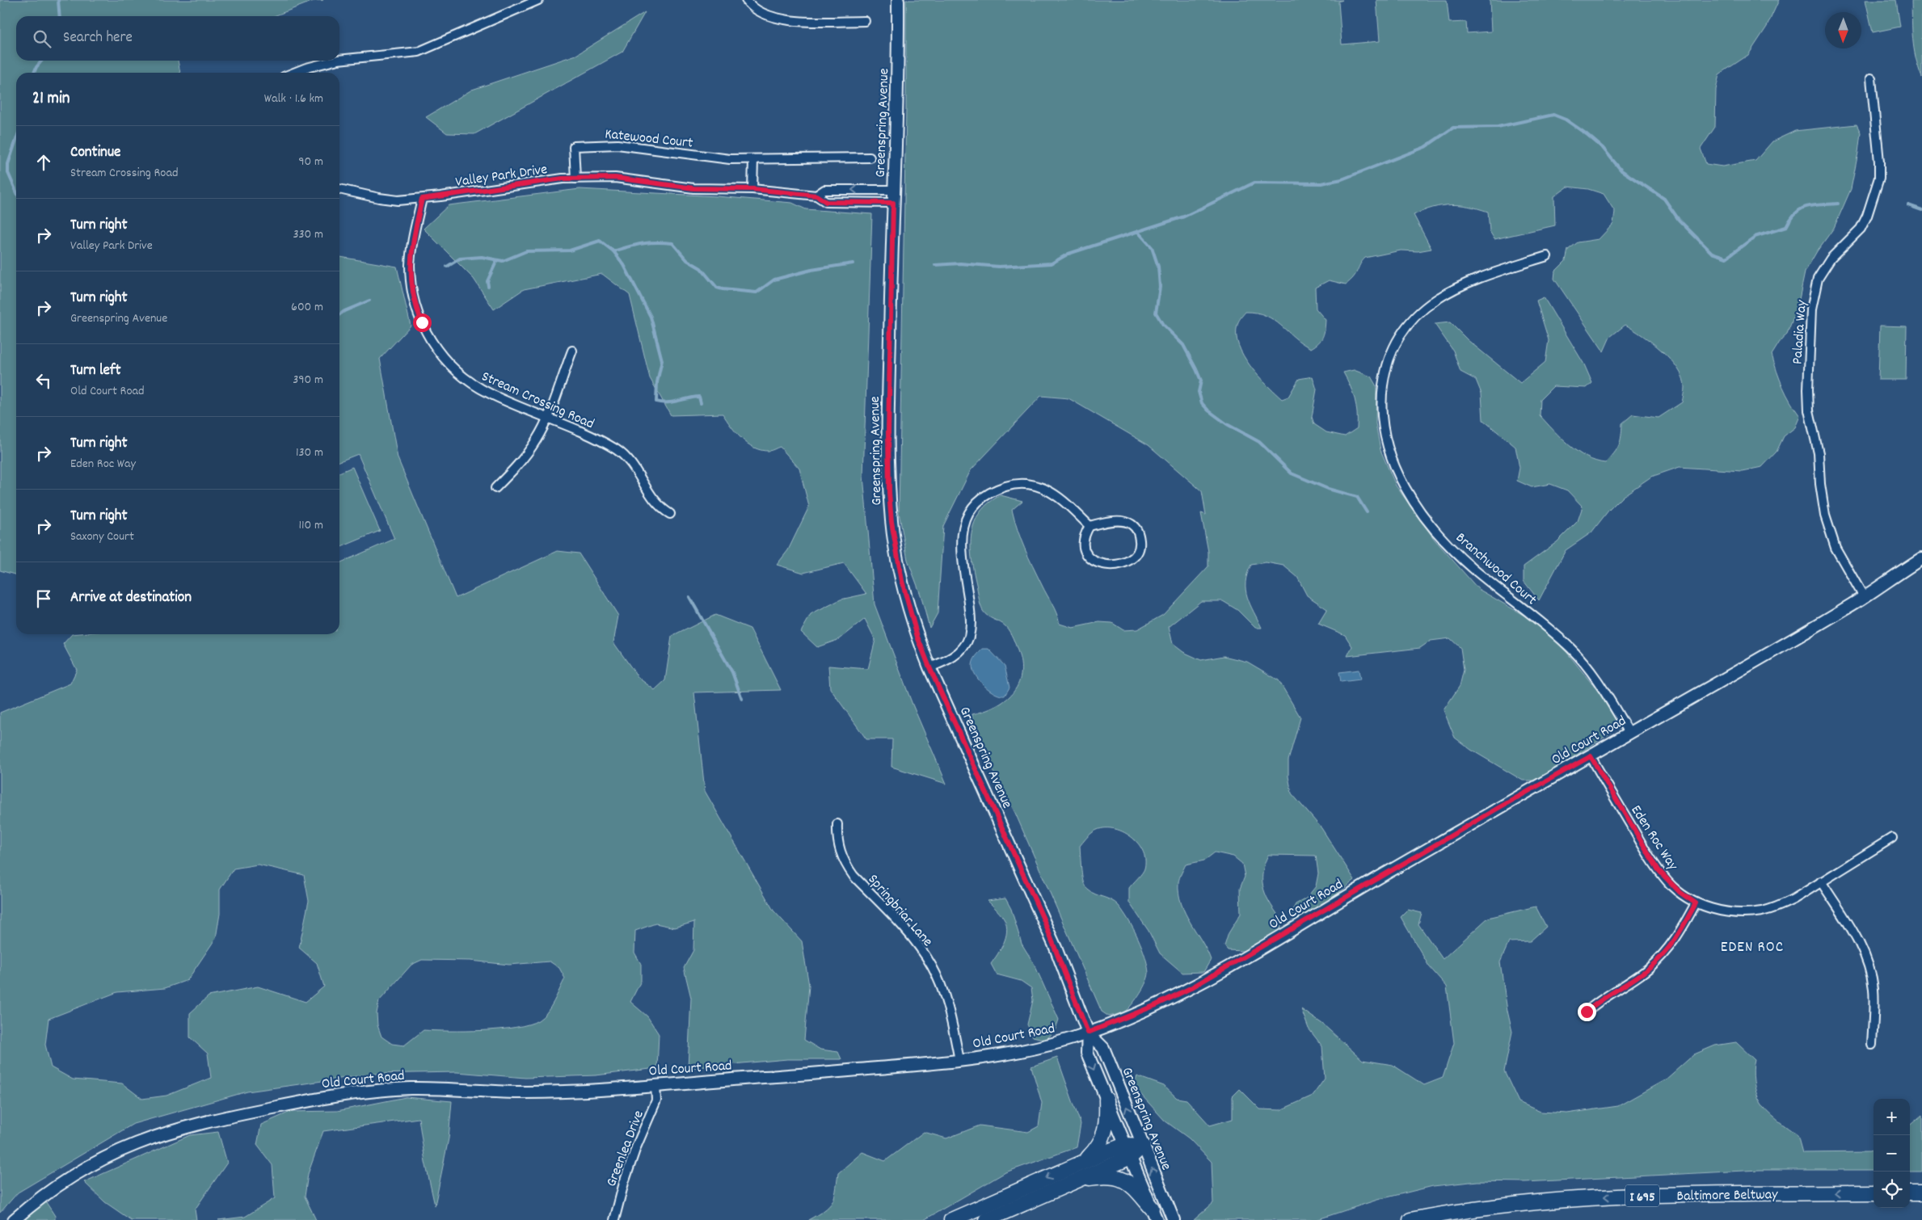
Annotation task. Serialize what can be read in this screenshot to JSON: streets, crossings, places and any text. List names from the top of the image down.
{
  "streets": {
    "highway": ["Baltimore Beltway", "I 695"],
    "main road": ["Greenspring Avenue", "Old Court Road"],
    "street": [
      "Katewood Court",
      "Valley Park Drive",
      "Paladia Way",
      "Stream Crossing Road",
      "Branchwood Court",
      "Eden Roc Way",
      "Springbriar Lane",
      "Greenlea Drive"
    ]
  },
  "crossings": [
    ["Greenspring Avenue", "Valley Park Drive"],
    ["Greenspring Avenue", "Old Court Road"],
    ["Katewood Court", "Valley Park Drive"],
    ["Valley Park Drive", "Stream Crossing Road"],
    ["Paladia Way", "Old Court Road"],
    ["Branchwood Court", "Old Court Road"],
    ["Old Court Road", "Eden Roc Way"],
    ["Old Court Road", "Springbriar Lane"],
    ["Old Court Road", "Greenlea Drive"]
  ],
  "one_way": ["Baltimore Beltway"],
  "districts": ["EDEN ROC"],
  "north": "bottom",
  "page": {
    "search": "Search here",
    "heading": ["21 min", "Walk · 1.6 km"],
    "list": [
      ["Continue", "Stream Crossing Road", "90 m"],
      ["Turn right", "Valley Park Drive", "330 m"],
      ["Turn right", "Greenspring Avenue", "600 m"],
      ["Turn left", "Old Court Road", "390 m"],
      ["Turn right", "Eden Roc Way", "130 m"],
      ["Turn right", "Saxony Court", "110 m"],
      "Arrive at destination"
    ],
    "map_buttons": ["+", "−"]
  }
}
